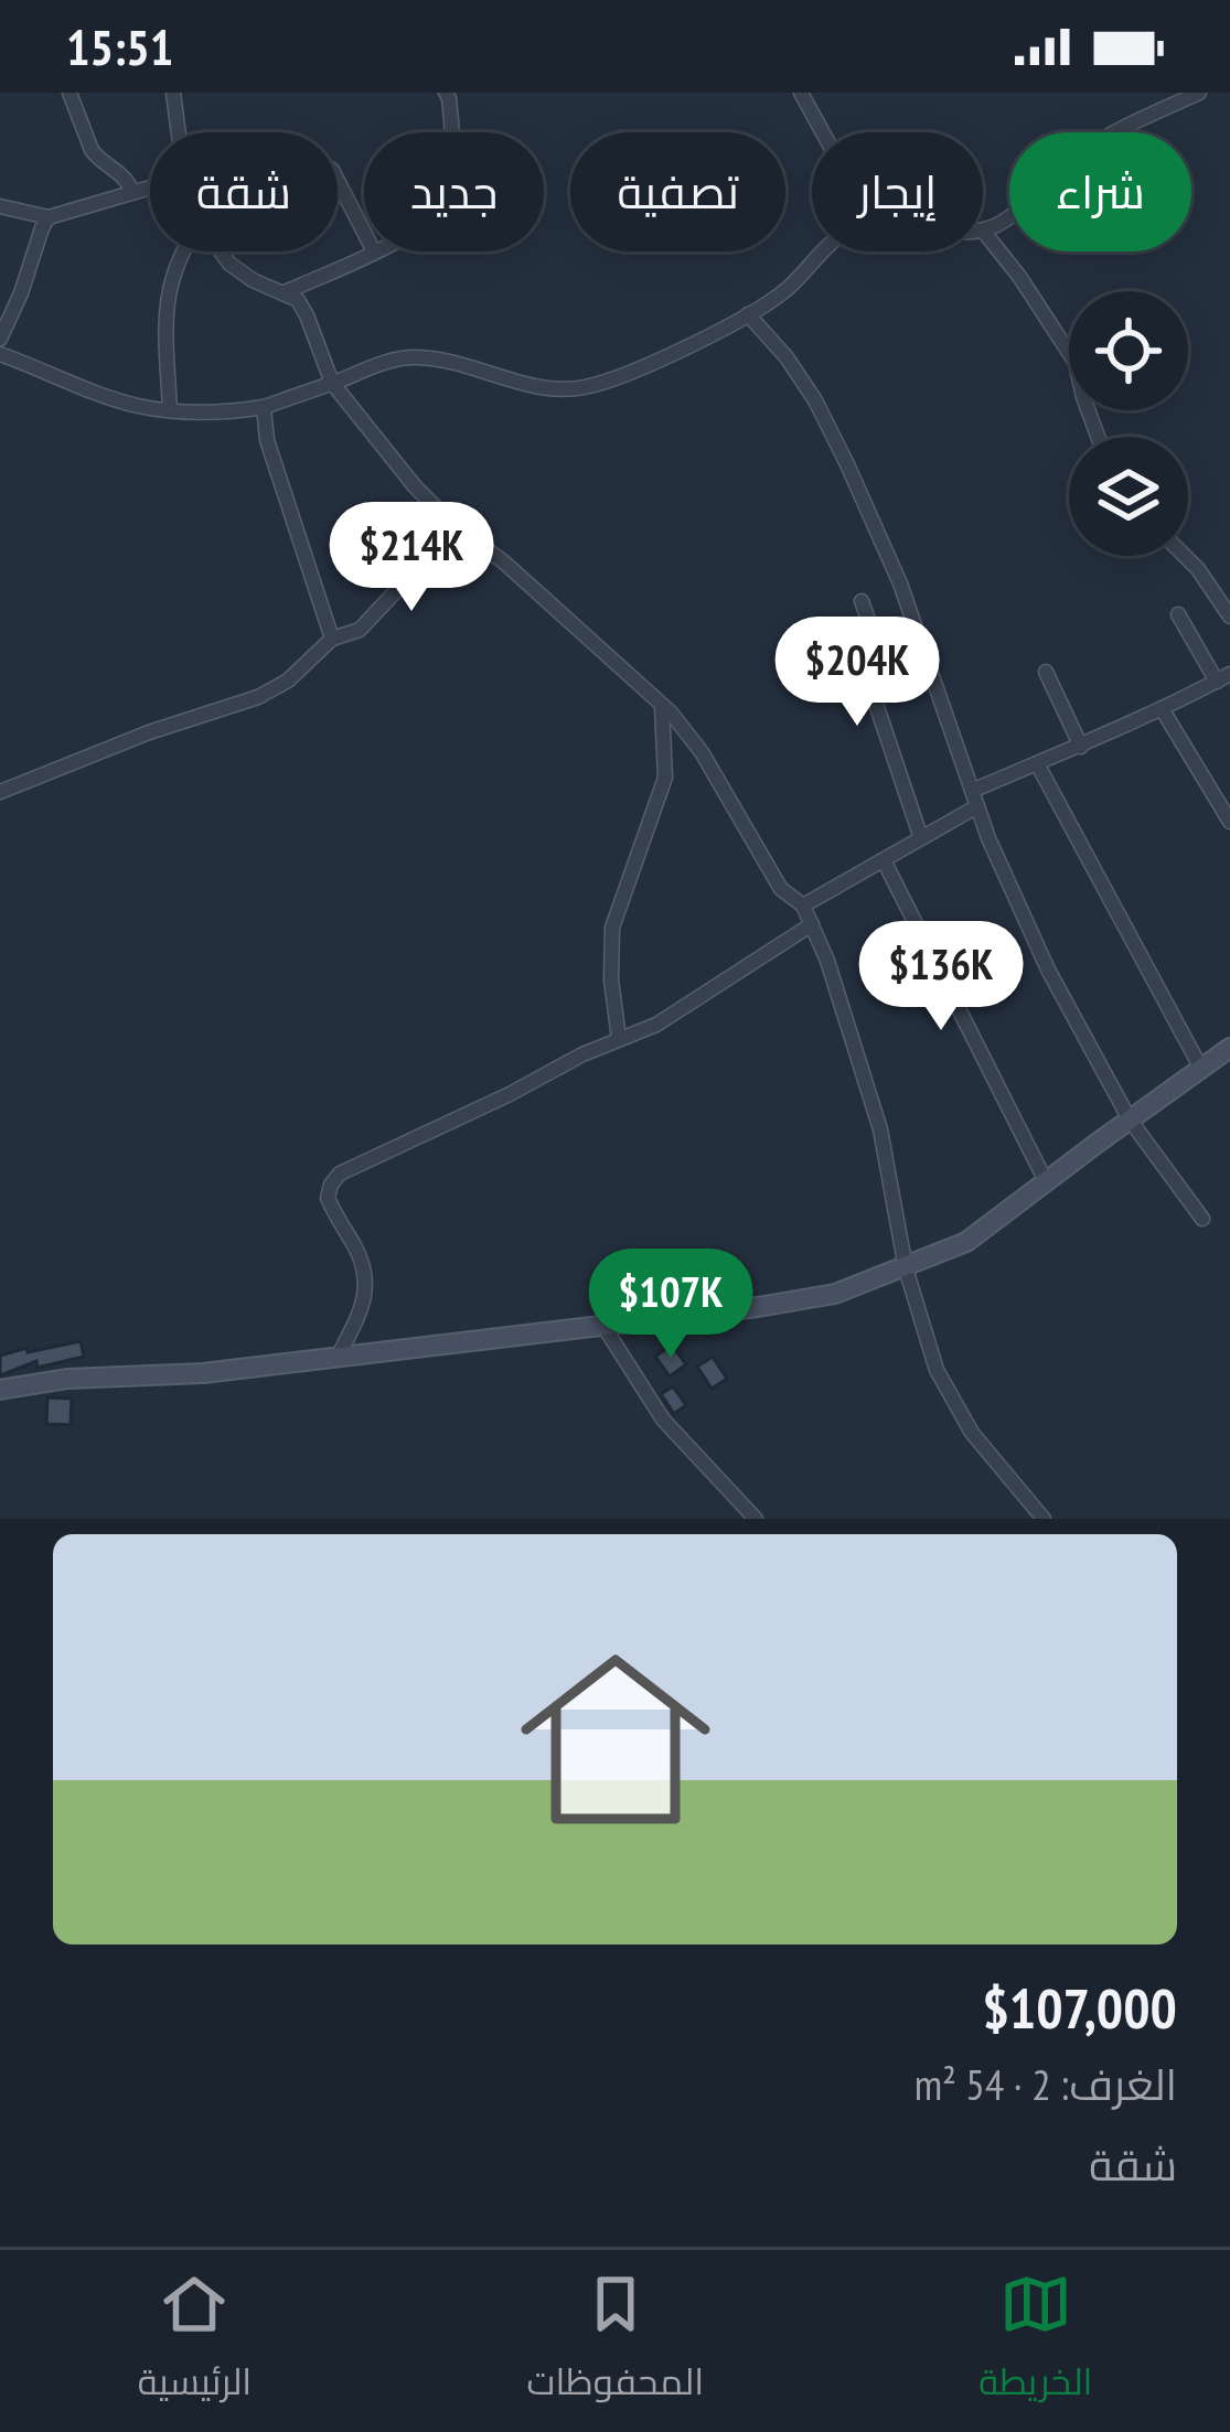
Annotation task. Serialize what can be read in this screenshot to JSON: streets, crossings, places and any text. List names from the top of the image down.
{
  "page": {
    "status": "15:51",
    "chip": [
      "شراء",
      "إيجار",
      "تصفية",
      "جديد",
      "شقة"
    ],
    "price": [
      "$214K",
      "$204K",
      "$136K",
      "$107K"
    ],
    "list": [
      {
        "name": "$107,000",
        "note": "الغرف: 2 · 54 m² · شقة"
      }
    ],
    "tabs": ["الخريطة", "المحفوظات", "الرئيسية"]
  }
}
